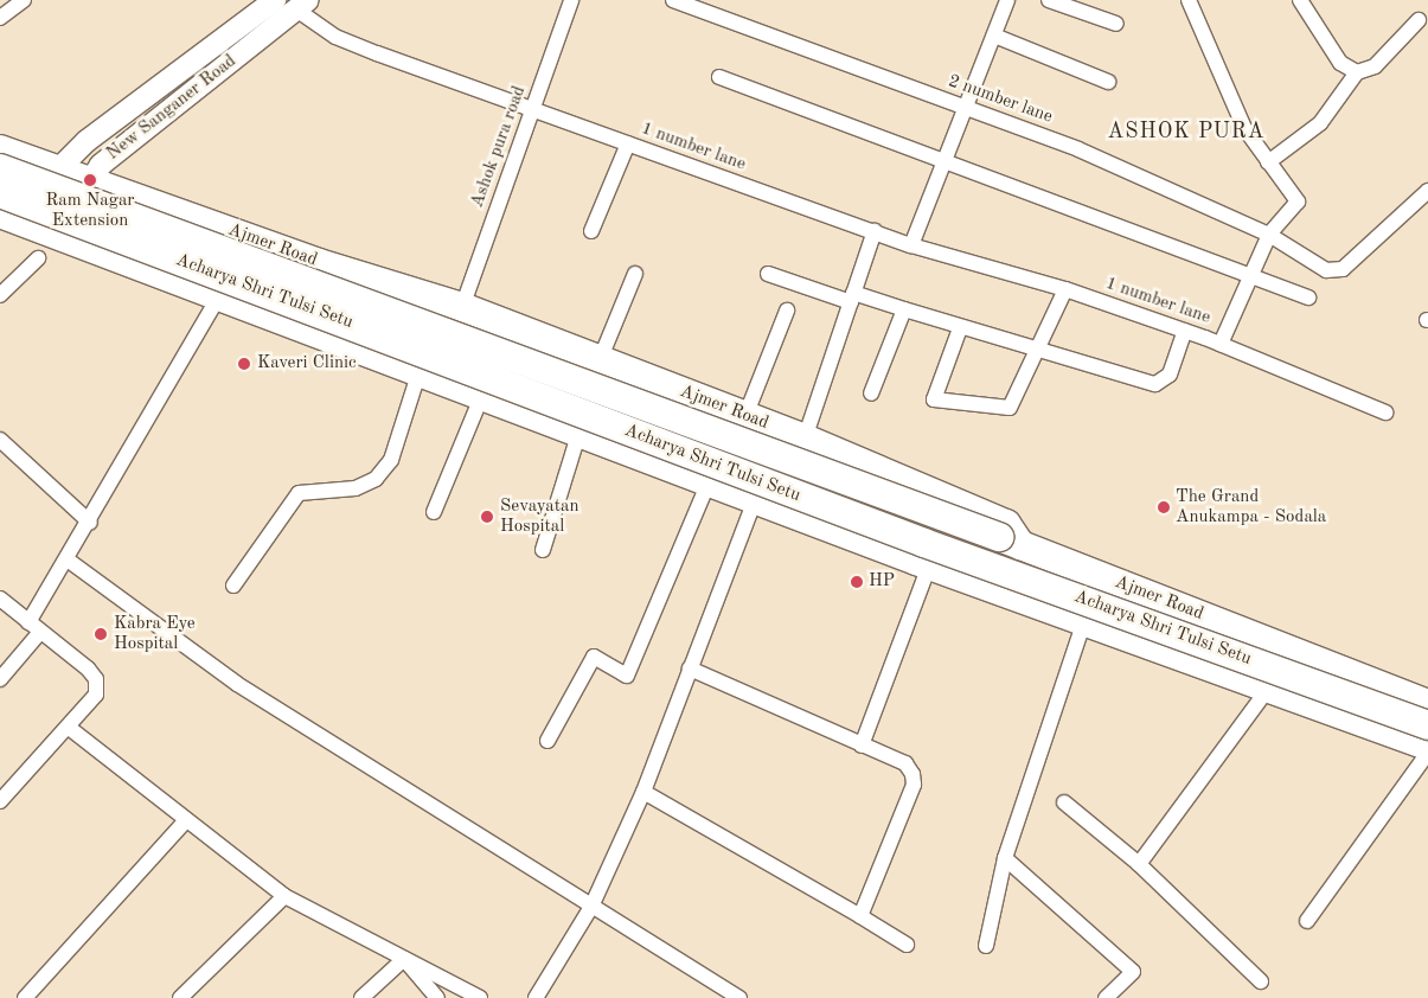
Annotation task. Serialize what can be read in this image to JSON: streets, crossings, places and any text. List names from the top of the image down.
{
  "streets": {
    "highway": ["Ajmer Road", "Acharya Shri Tulsi Setu"],
    "main road": ["New Sanganer Road"],
    "street": ["2 number lane", "Ashok pura road", "1 number lane"]
  },
  "crossings": [
    ["New Sanganer Road", "1 number lane"],
    ["New Sanganer Road", "Ajmer Road"],
    ["Ashok pura road", "1 number lane"],
    ["Ashok pura road", "Ajmer Road"],
    ["Ajmer Road", "Acharya Shri Tulsi Setu"]
  ],
  "districts": ["ASHOK PURA"],
  "places": [
    "Ram Nagar Extension",
    "Kaveri Clinic",
    "The Grand Anukampa - Sodala",
    "Sevayatan Hospital",
    "HP",
    "Kabra Eye Hospital"
  ]
}
